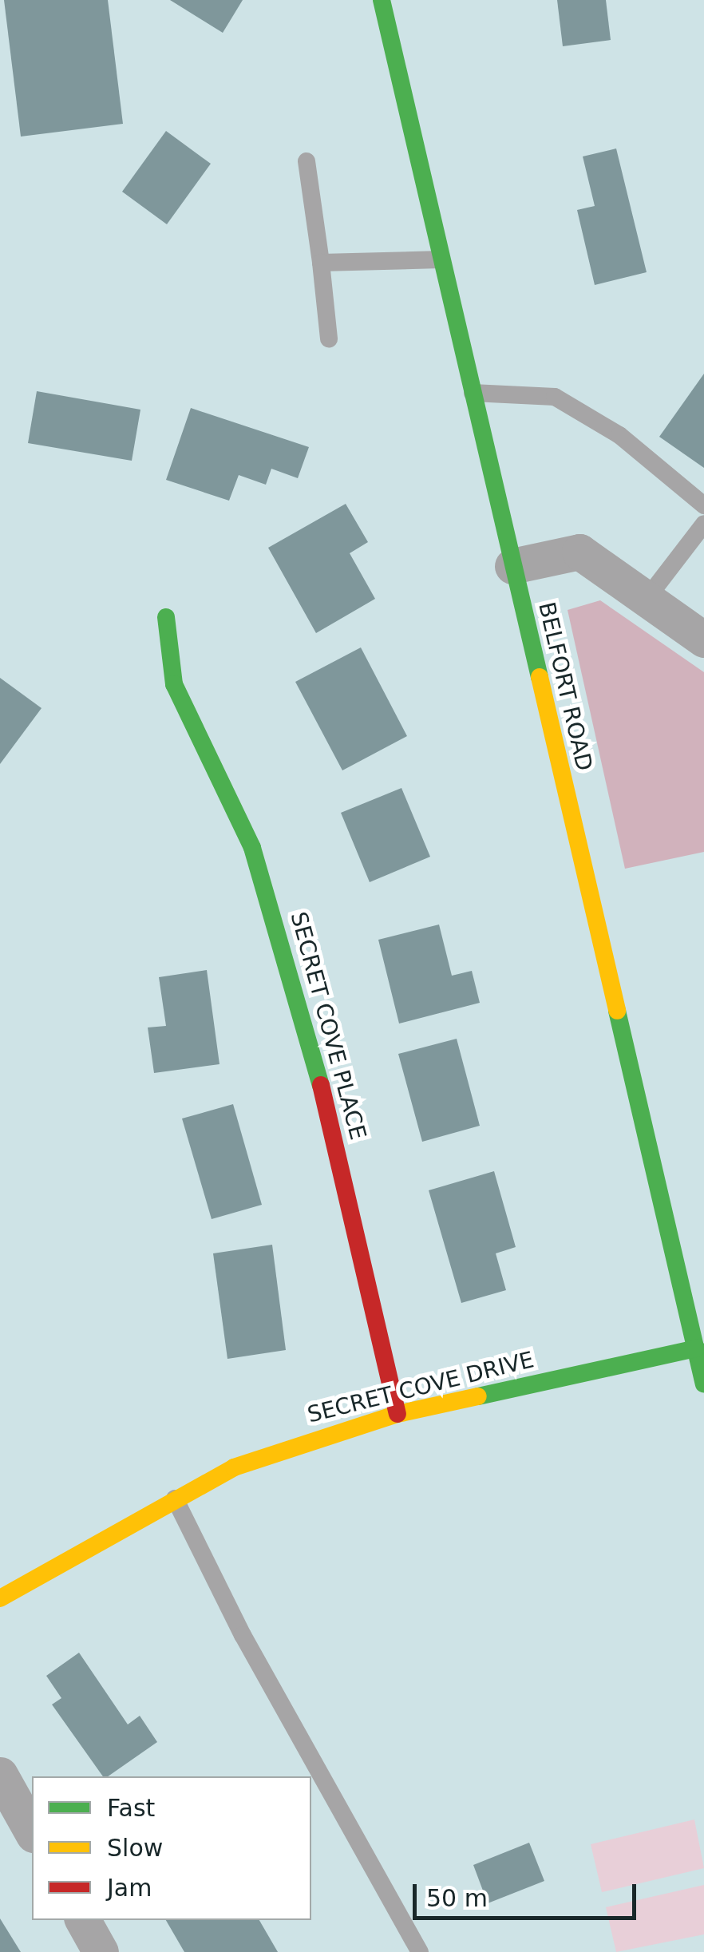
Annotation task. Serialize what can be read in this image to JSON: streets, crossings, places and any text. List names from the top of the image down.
{
  "streets": {
    "street": ["BELFORT ROAD", "SECRET COVE PLACE", "SECRET COVE DRIVE"]
  },
  "crossings": [
    ["BELFORT ROAD", "SECRET COVE DRIVE"],
    ["SECRET COVE PLACE", "SECRET COVE DRIVE"]
  ],
  "legend": ["Fast", "Slow", "Jam"],
  "scale_bar": "50 m"
}
